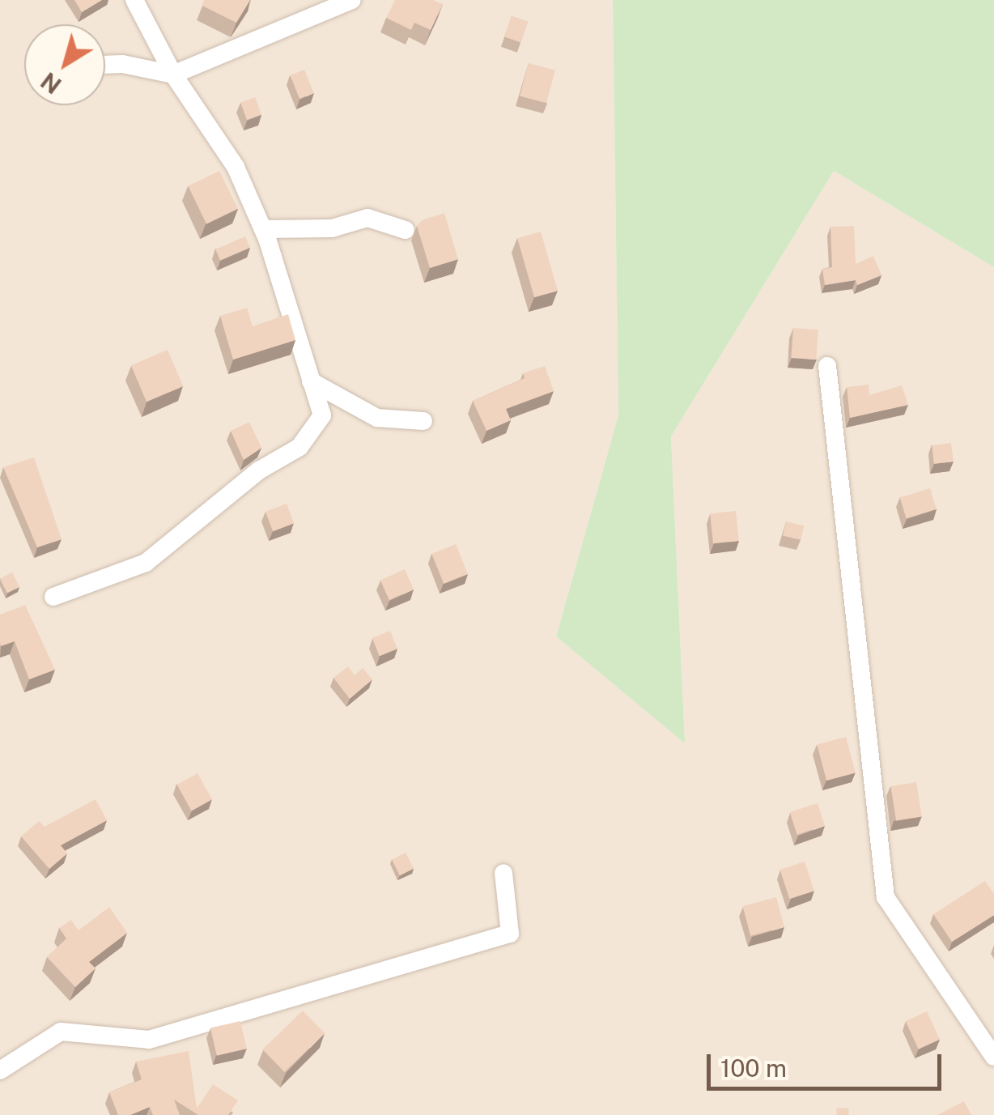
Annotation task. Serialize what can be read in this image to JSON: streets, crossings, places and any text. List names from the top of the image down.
{
  "scale_bar": "100 m",
  "north": "bottom left"
}
